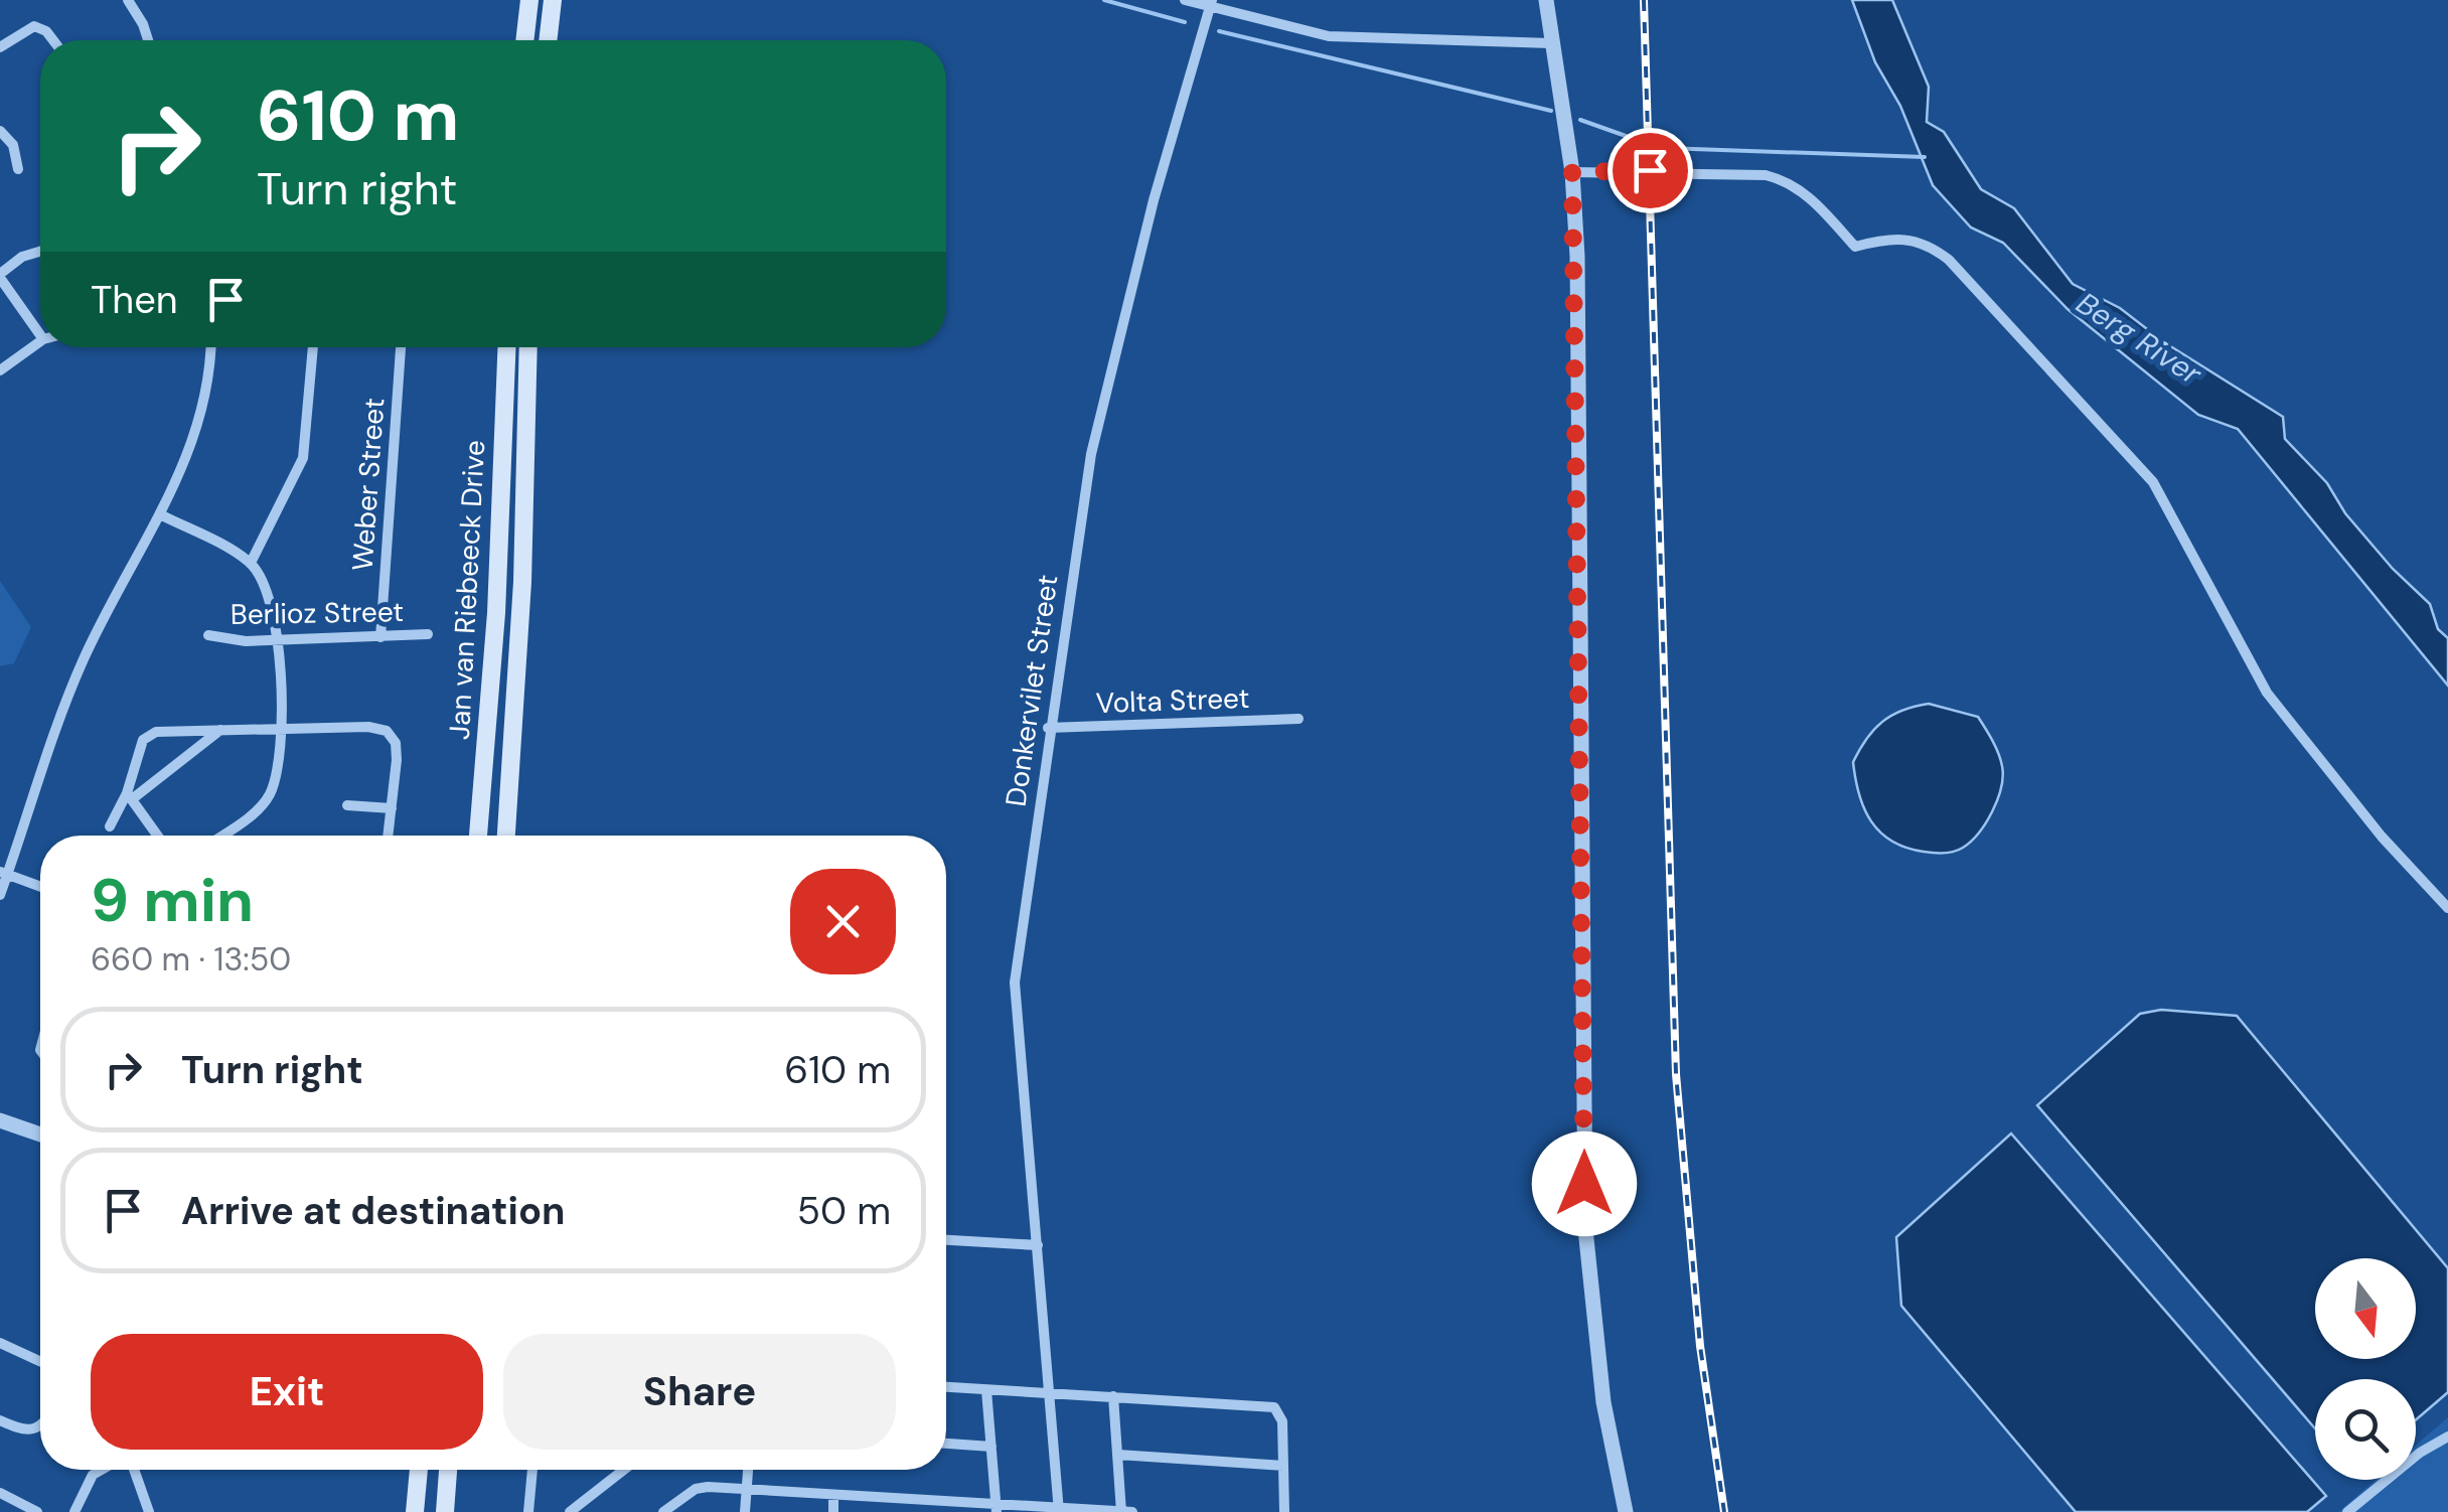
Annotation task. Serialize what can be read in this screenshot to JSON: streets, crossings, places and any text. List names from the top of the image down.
{
  "streets": {
    "main road": ["Jan van Riebeeck Drive"],
    "street": [
      "Weber Street",
      "Berlioz Street",
      "Donkervilet Street",
      "Volta Street"
    ]
  },
  "crossings": [
    ["Weber Street", "Berlioz Street"],
    ["Donkervilet Street", "Volta Street"]
  ],
  "water": ["Berg River"],
  "north": "bottom",
  "page": {
    "turn": ["610 m", "Turn right"],
    "then": "Then",
    "heading": ["9 min", "660 m · 13:50"],
    "list": [
      {
        "name": "Turn right",
        "value": "610 m"
      },
      {
        "name": "Arrive at destination",
        "value": "50 m"
      }
    ],
    "buttons": ["Exit", "Share"]
  }
}
